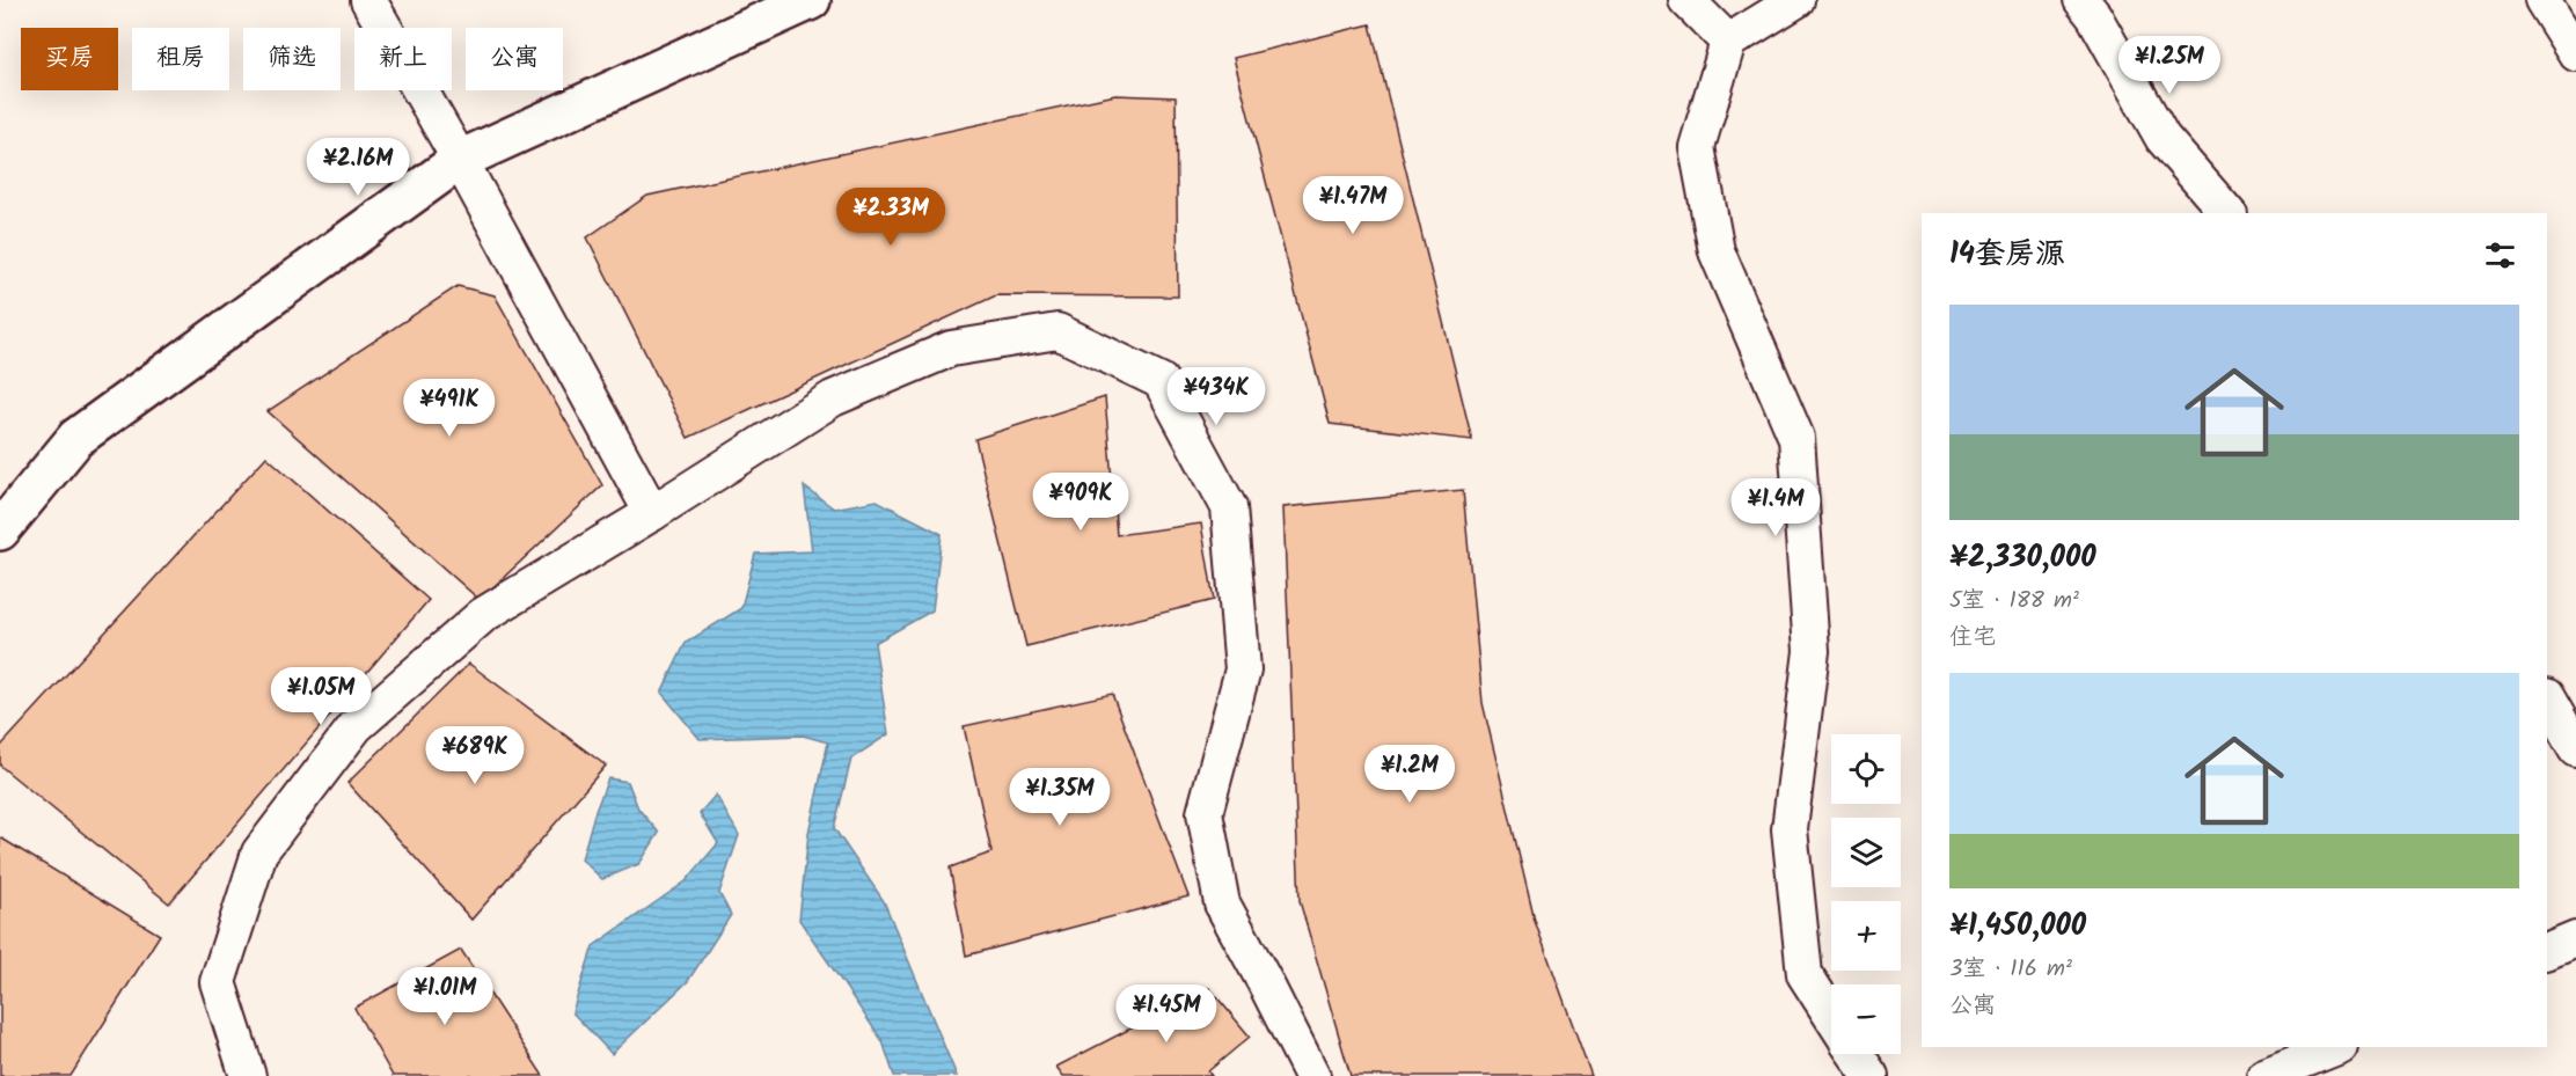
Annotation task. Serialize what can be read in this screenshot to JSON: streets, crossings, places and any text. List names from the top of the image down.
{
  "page": {
    "chip": [
      "买房",
      "租房",
      "筛选",
      "新上",
      "公寓"
    ],
    "price": [
      "¥1.25M",
      "¥2.16M",
      "¥1.47M",
      "¥2.33M",
      "¥434K",
      "¥491K",
      "¥909K",
      "¥1.4M",
      "¥1.05M",
      "¥689K",
      "¥1.2M",
      "¥1.35M",
      "¥1.01M",
      "¥1.45M"
    ],
    "heading": "14套房源",
    "list": [
      {
        "name": "¥2,330,000",
        "note": "5室 · 188 m² · 住宅"
      },
      {
        "name": "¥1,450,000",
        "note": "3室 · 116 m² · 公寓"
      }
    ],
    "map_buttons": ["+", "−"]
  }
}
